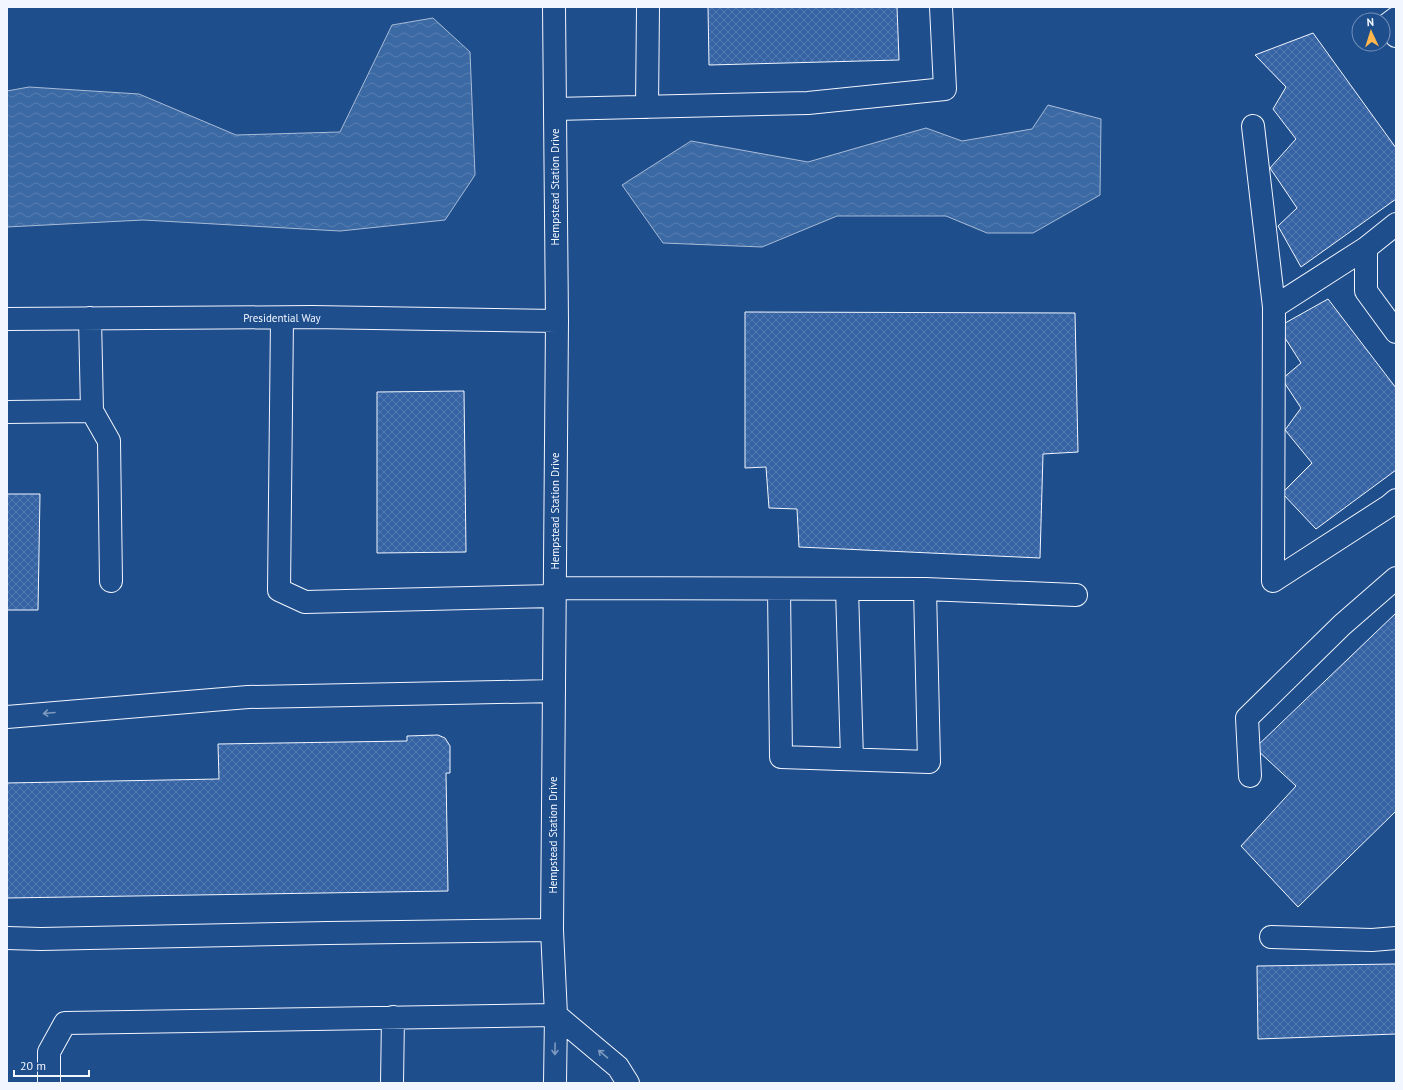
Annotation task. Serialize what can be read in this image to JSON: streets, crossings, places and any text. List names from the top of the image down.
{
  "streets": {
    "street": ["Hempstead Station Drive", "Presidential Way"]
  },
  "crossings": [
    ["Hempstead Station Drive", "Presidential Way"]
  ],
  "scale_bar": "20 m",
  "north": "top"
}
